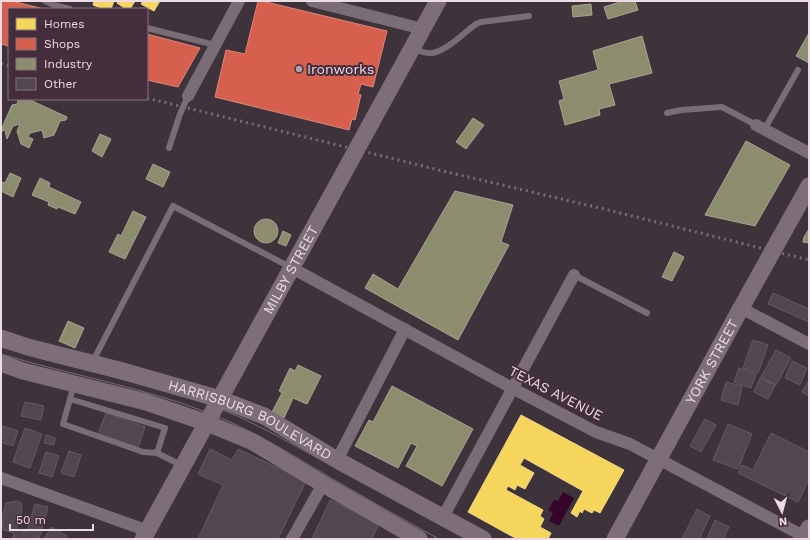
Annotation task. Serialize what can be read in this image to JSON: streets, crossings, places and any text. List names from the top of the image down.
{
  "streets": {
    "main road": ["MILBY STREET", "YORK STREET", "HARRISBURG BOULEVARD"],
    "street": ["TEXAS AVENUE"]
  },
  "crossings": [
    ["MILBY STREET", "TEXAS AVENUE"],
    ["MILBY STREET", "HARRISBURG BOULEVARD"],
    ["YORK STREET", "TEXAS AVENUE"]
  ],
  "places": ["Ironworks"],
  "legend": [
    "Homes",
    "Shops",
    "Industry",
    "Other"
  ],
  "scale_bar": "50 m",
  "north": "bottom"
}
